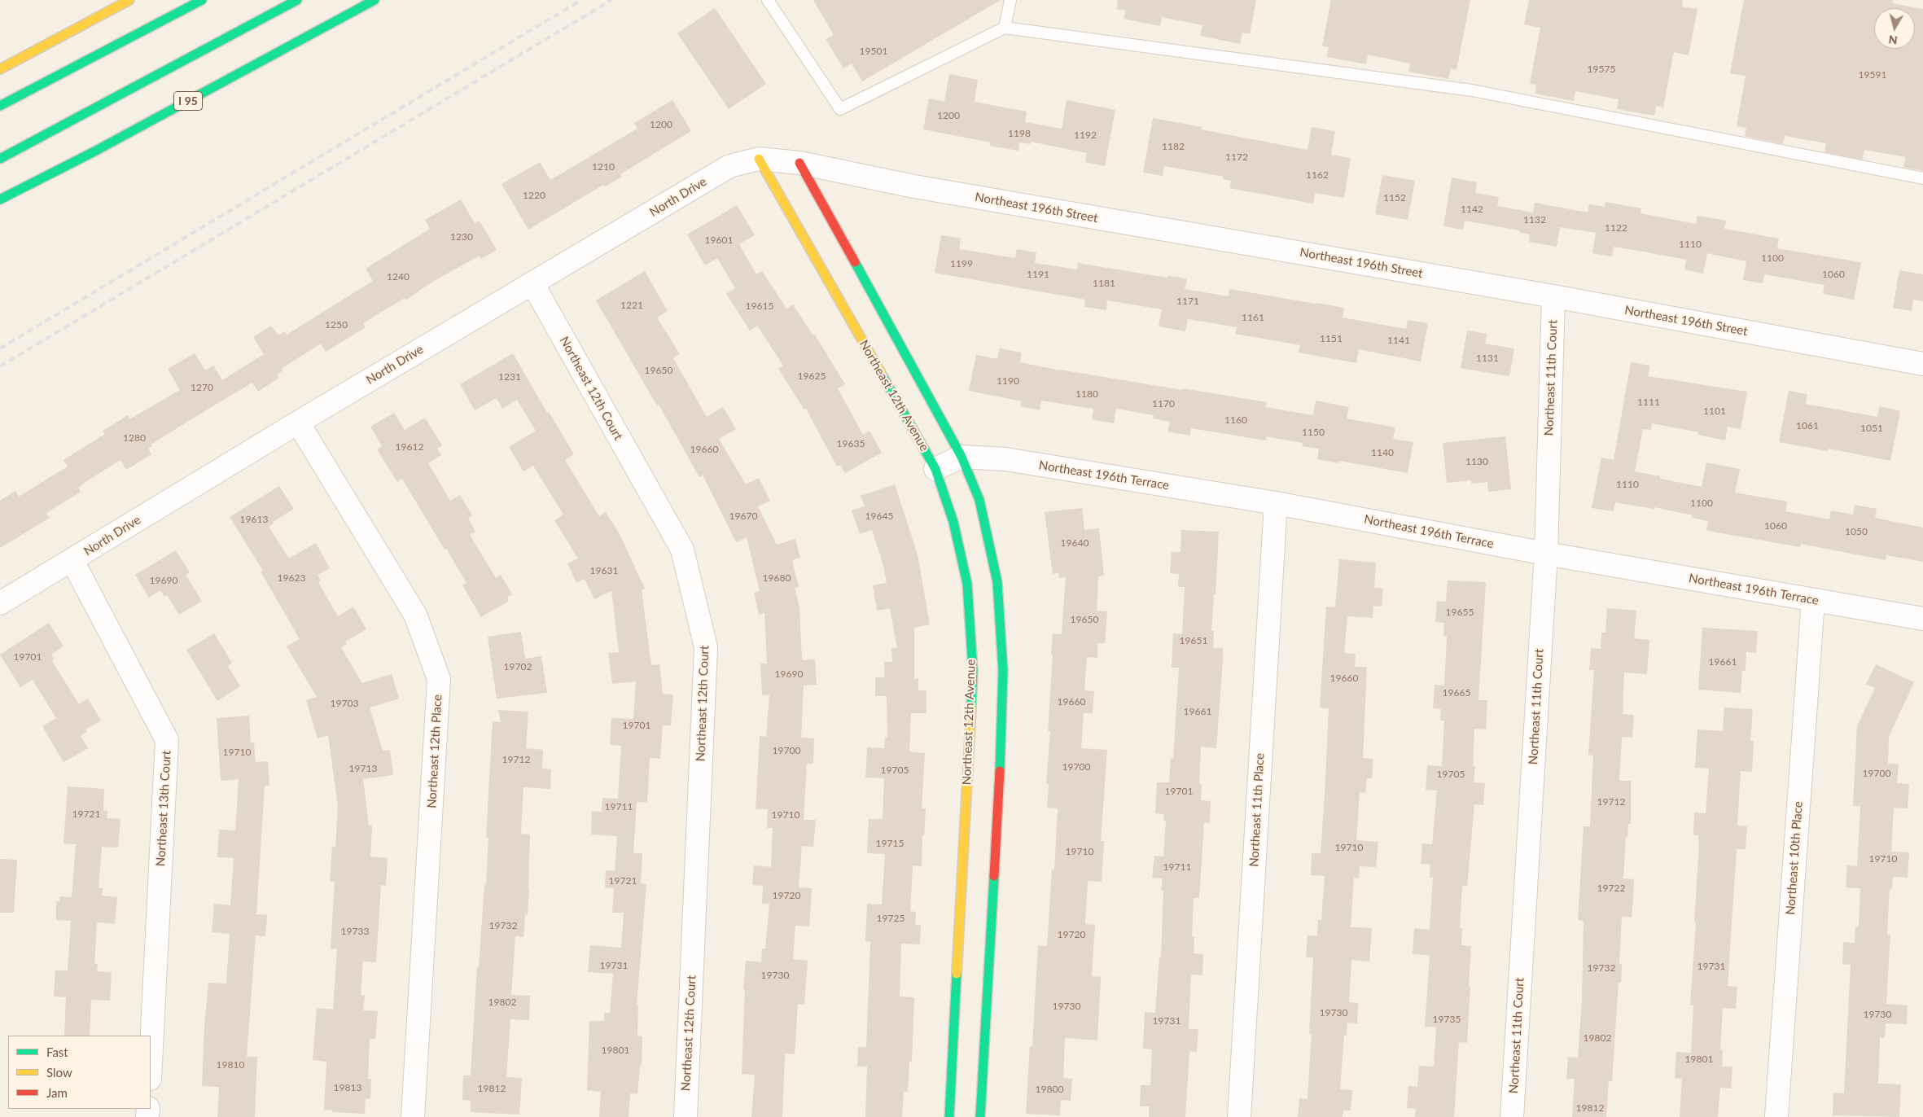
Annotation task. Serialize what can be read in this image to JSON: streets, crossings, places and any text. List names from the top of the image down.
{
  "streets": {
    "main road": ["I 95", "Northeast 12th Avenue"],
    "street": [
      "North Drive",
      "Northeast 196th Street",
      "Northeast 11th Court",
      "Northeast 12th Court",
      "Northeast 196th Terrace",
      "Northeast 12th Place",
      "Northeast 13th Court",
      "Northeast 11th Place",
      "Northeast 10th Place"
    ]
  },
  "crossings": [
    ["North Drive", "Northeast 196th Street"],
    ["North Drive", "Northeast 12th Court"],
    ["North Drive", "Northeast 12th Avenue"],
    ["North Drive", "Northeast 12th Place"],
    ["North Drive", "Northeast 13th Court"],
    ["Northeast 196th Street", "Northeast 11th Court"],
    ["Northeast 11th Court", "Northeast 196th Terrace"],
    ["Northeast 12th Avenue", "Northeast 196th Terrace"],
    ["Northeast 196th Terrace", "Northeast 11th Place"],
    ["Northeast 196th Terrace", "Northeast 10th Place"]
  ],
  "house_numbers": [
    "19501",
    "19575",
    "19591",
    "1200",
    "1200",
    "1198",
    "1192",
    "1182",
    "1172",
    "1210",
    "1162",
    "1220",
    "1152",
    "1142",
    "1132",
    "1122",
    "1230",
    "19601",
    "1110",
    "1100",
    "1199",
    "1191",
    "1060",
    "1240",
    "1181",
    "1171",
    "1221",
    "19615",
    "1161",
    "1250",
    "1151",
    "1141",
    "1131",
    "19650",
    "19625",
    "1231",
    "1190",
    "1270",
    "1180",
    "1111",
    "1170",
    "1101",
    "1160",
    "1061",
    "1051",
    "1150",
    "1280",
    "19635",
    "19612",
    "19660",
    "1140",
    "1130",
    "1110",
    "1100",
    "19670",
    "19645",
    "19613",
    "1060",
    "1050",
    "19640",
    "19631",
    "19623",
    "19680",
    "19690",
    "19655",
    "19650",
    "19651",
    "19701",
    "19661",
    "19702",
    "19690",
    "19660",
    "19665",
    "19660",
    "19703",
    "19661",
    "19701",
    "19700",
    "19710",
    "19712",
    "19700",
    "19713",
    "19705",
    "19700",
    "19705",
    "19701",
    "19712",
    "19711",
    "19721",
    "19710",
    "19715",
    "19710",
    "19710",
    "19710",
    "19711",
    "19721",
    "19722",
    "19720",
    "19725",
    "19732",
    "19733",
    "19720",
    "19731",
    "19731",
    "19732",
    "19730",
    "19802",
    "19730",
    "19730",
    "19730",
    "19735",
    "19731",
    "19802",
    "19801",
    "19801",
    "19810",
    "19813",
    "19812",
    "19800",
    "19812"
  ],
  "legend": ["Fast", "Slow", "Jam"],
  "north": "bottom"
}
